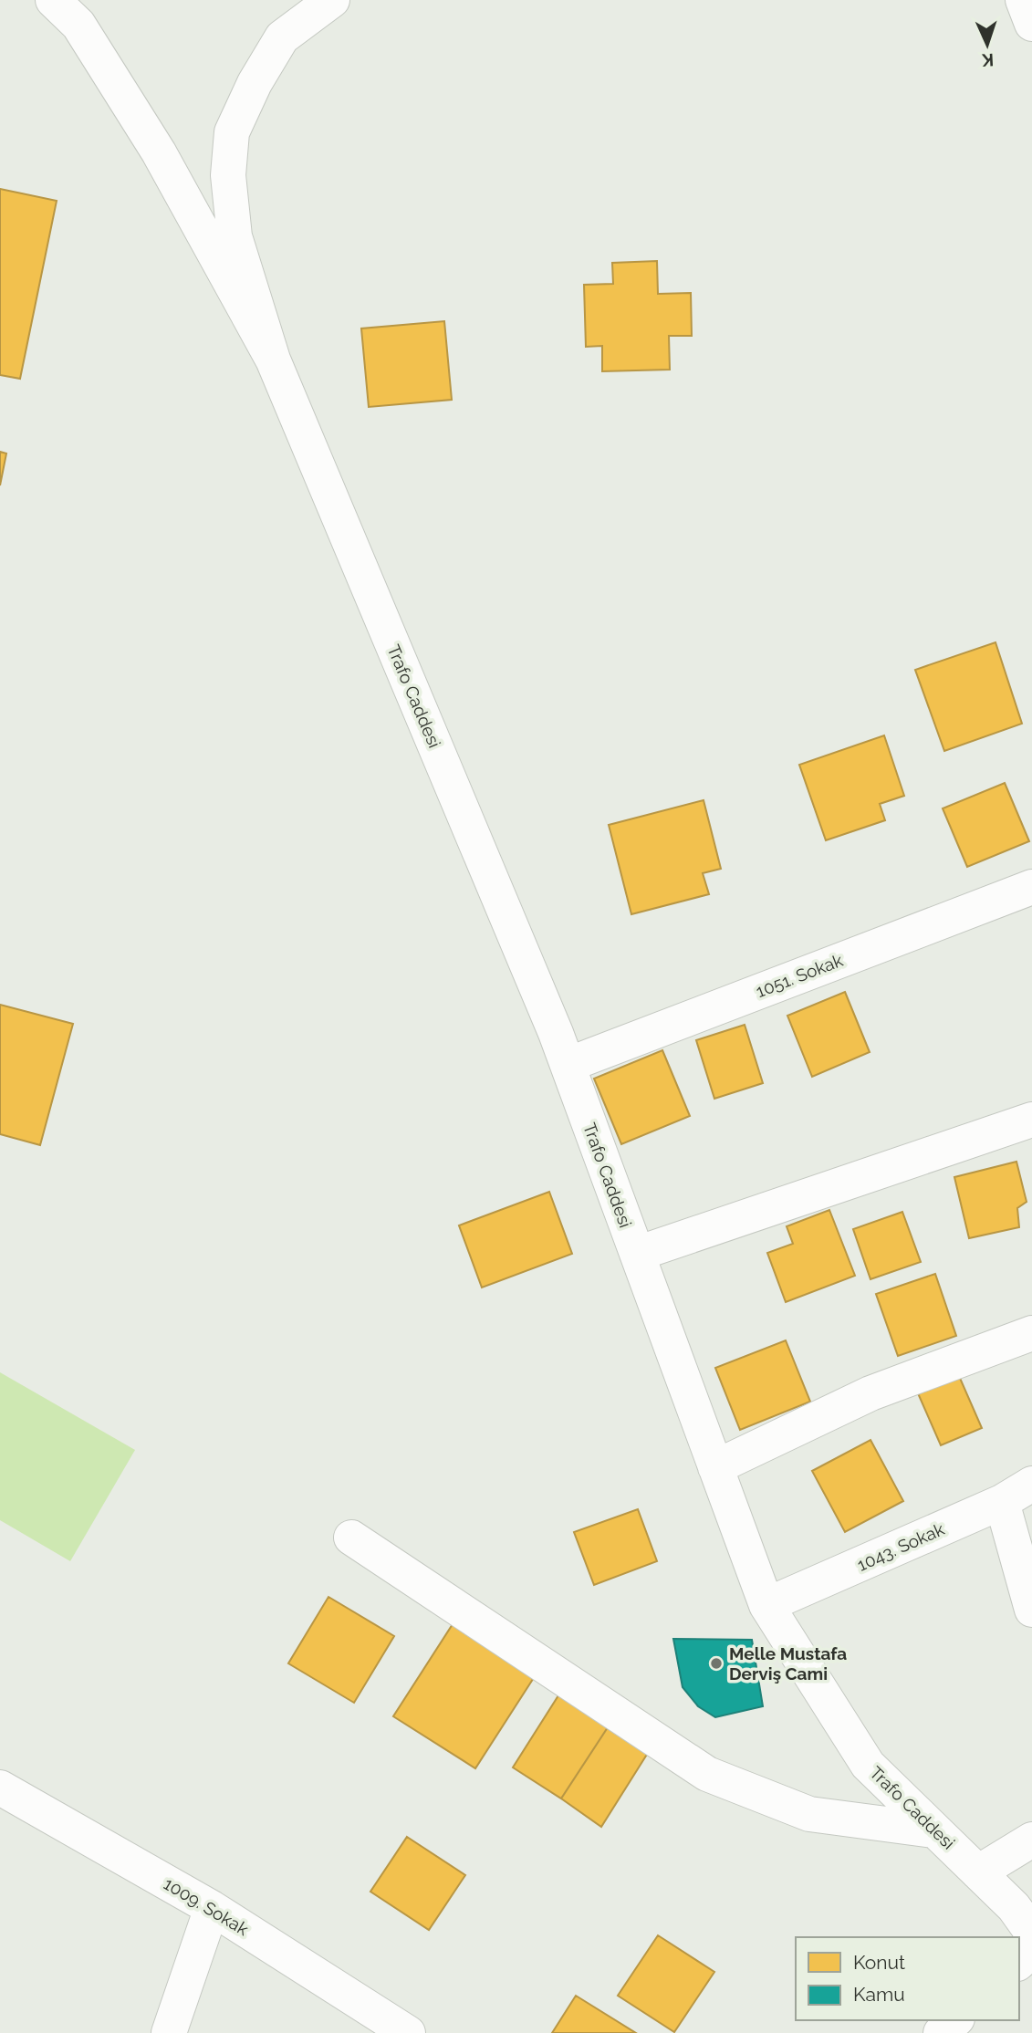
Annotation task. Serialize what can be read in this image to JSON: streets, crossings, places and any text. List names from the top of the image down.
{
  "streets": {
    "street": [
      "Trafo Caddesi",
      "1051. Sokak",
      "1043. Sokak",
      "1009. Sokak"
    ]
  },
  "crossings": [
    ["Trafo Caddesi", "1051. Sokak"],
    ["Trafo Caddesi", "1043. Sokak"]
  ],
  "places": ["Melle Mustafa Derviş Cami"],
  "legend": ["Konut", "Kamu"],
  "north": "bottom"
}
